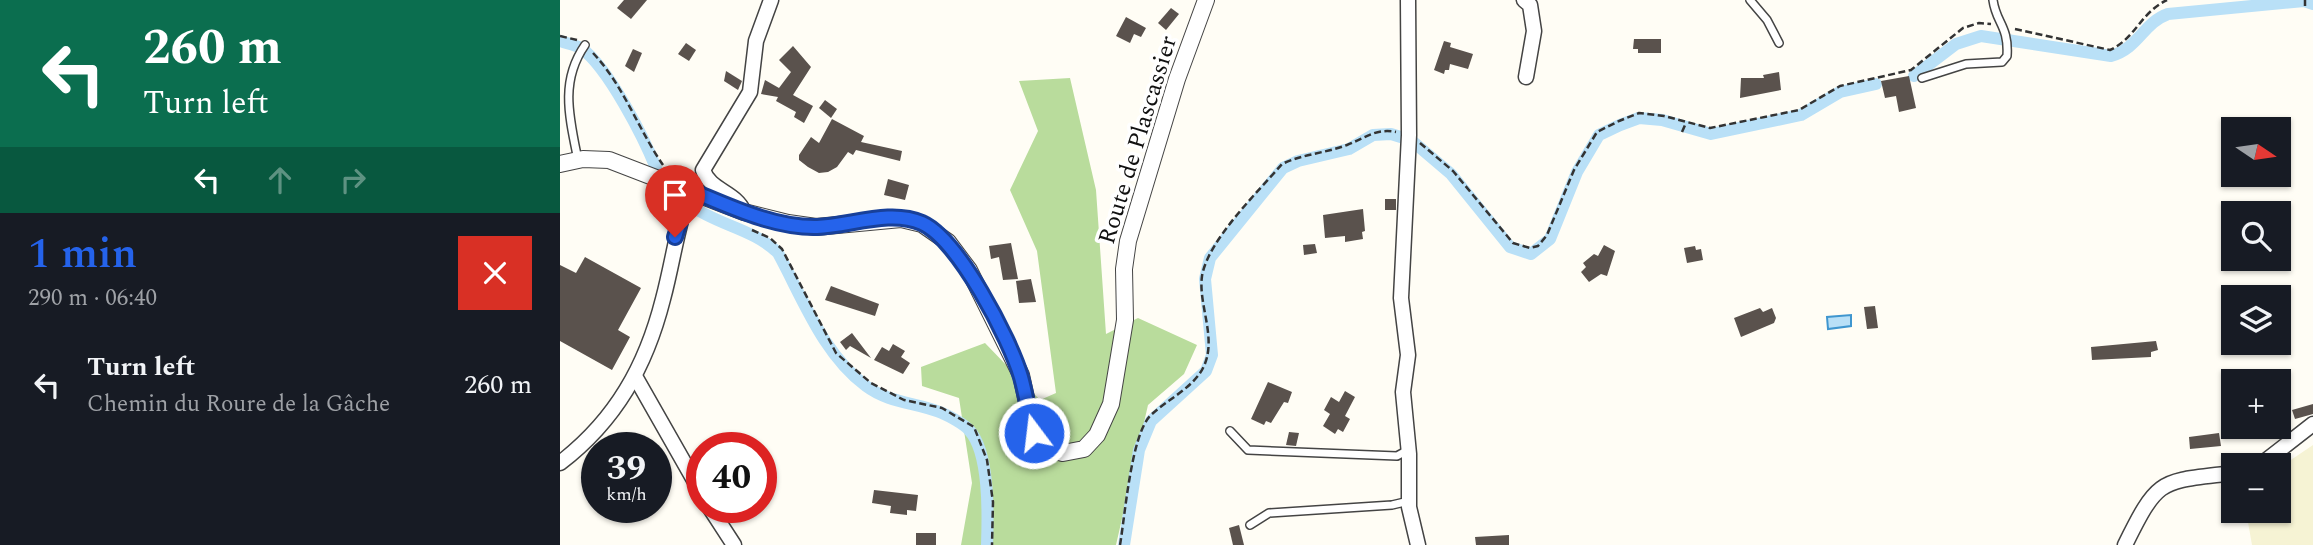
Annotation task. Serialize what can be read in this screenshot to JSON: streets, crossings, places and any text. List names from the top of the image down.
{
  "streets": {
    "street": ["Route de Plascassier"]
  },
  "north": "right",
  "page": {
    "turn": ["260 m", "Turn left"],
    "map_buttons": ["+", "−"],
    "heading": ["1 min", "290 m · 06:40"],
    "list": [
      {
        "name": "Turn left",
        "note": "Chemin du Roure de la Gâche",
        "value": "260 m"
      }
    ],
    "speed": "39 km/h",
    "limit": "40"
  }
}
